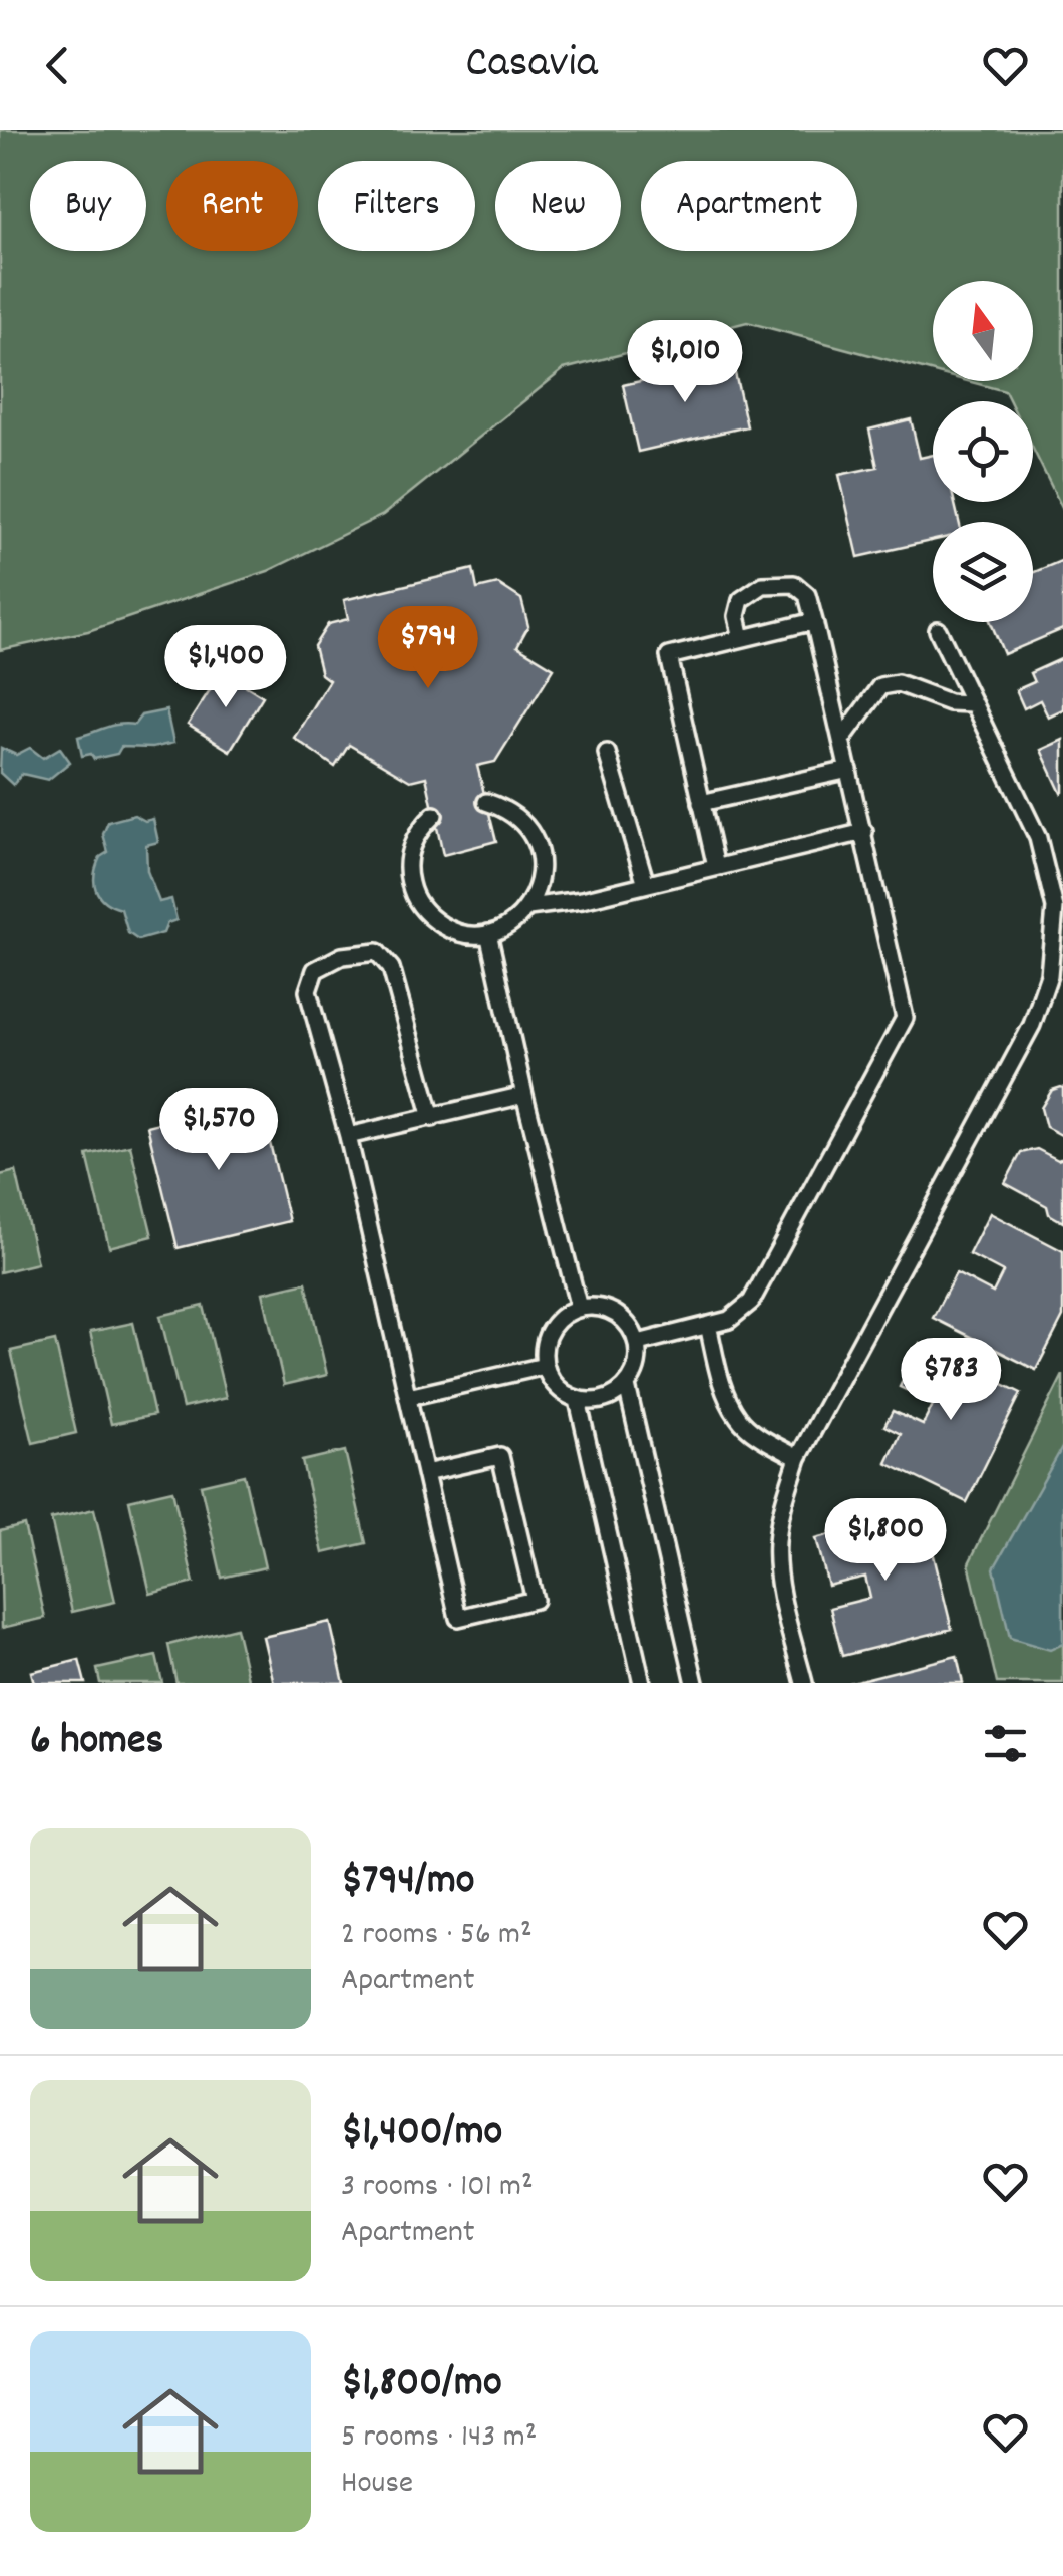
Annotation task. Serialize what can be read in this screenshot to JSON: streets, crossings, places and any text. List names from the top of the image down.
{
  "north": "top",
  "page": {
    "header": "Casavia",
    "chip": [
      "Buy",
      "Rent",
      "Filters",
      "New",
      "Apartment"
    ],
    "price": [
      "$1,010",
      "$794",
      "$1,400",
      "$1,570",
      "$783",
      "$1,800"
    ],
    "heading": "6 homes",
    "list": [
      {
        "name": "$794/mo",
        "note": "2 rooms · 56 m² · Apartment"
      },
      {
        "name": "$1,400/mo",
        "note": "3 rooms · 101 m² · Apartment"
      },
      {
        "name": "$1,800/mo",
        "note": "5 rooms · 143 m² · House"
      }
    ]
  }
}
